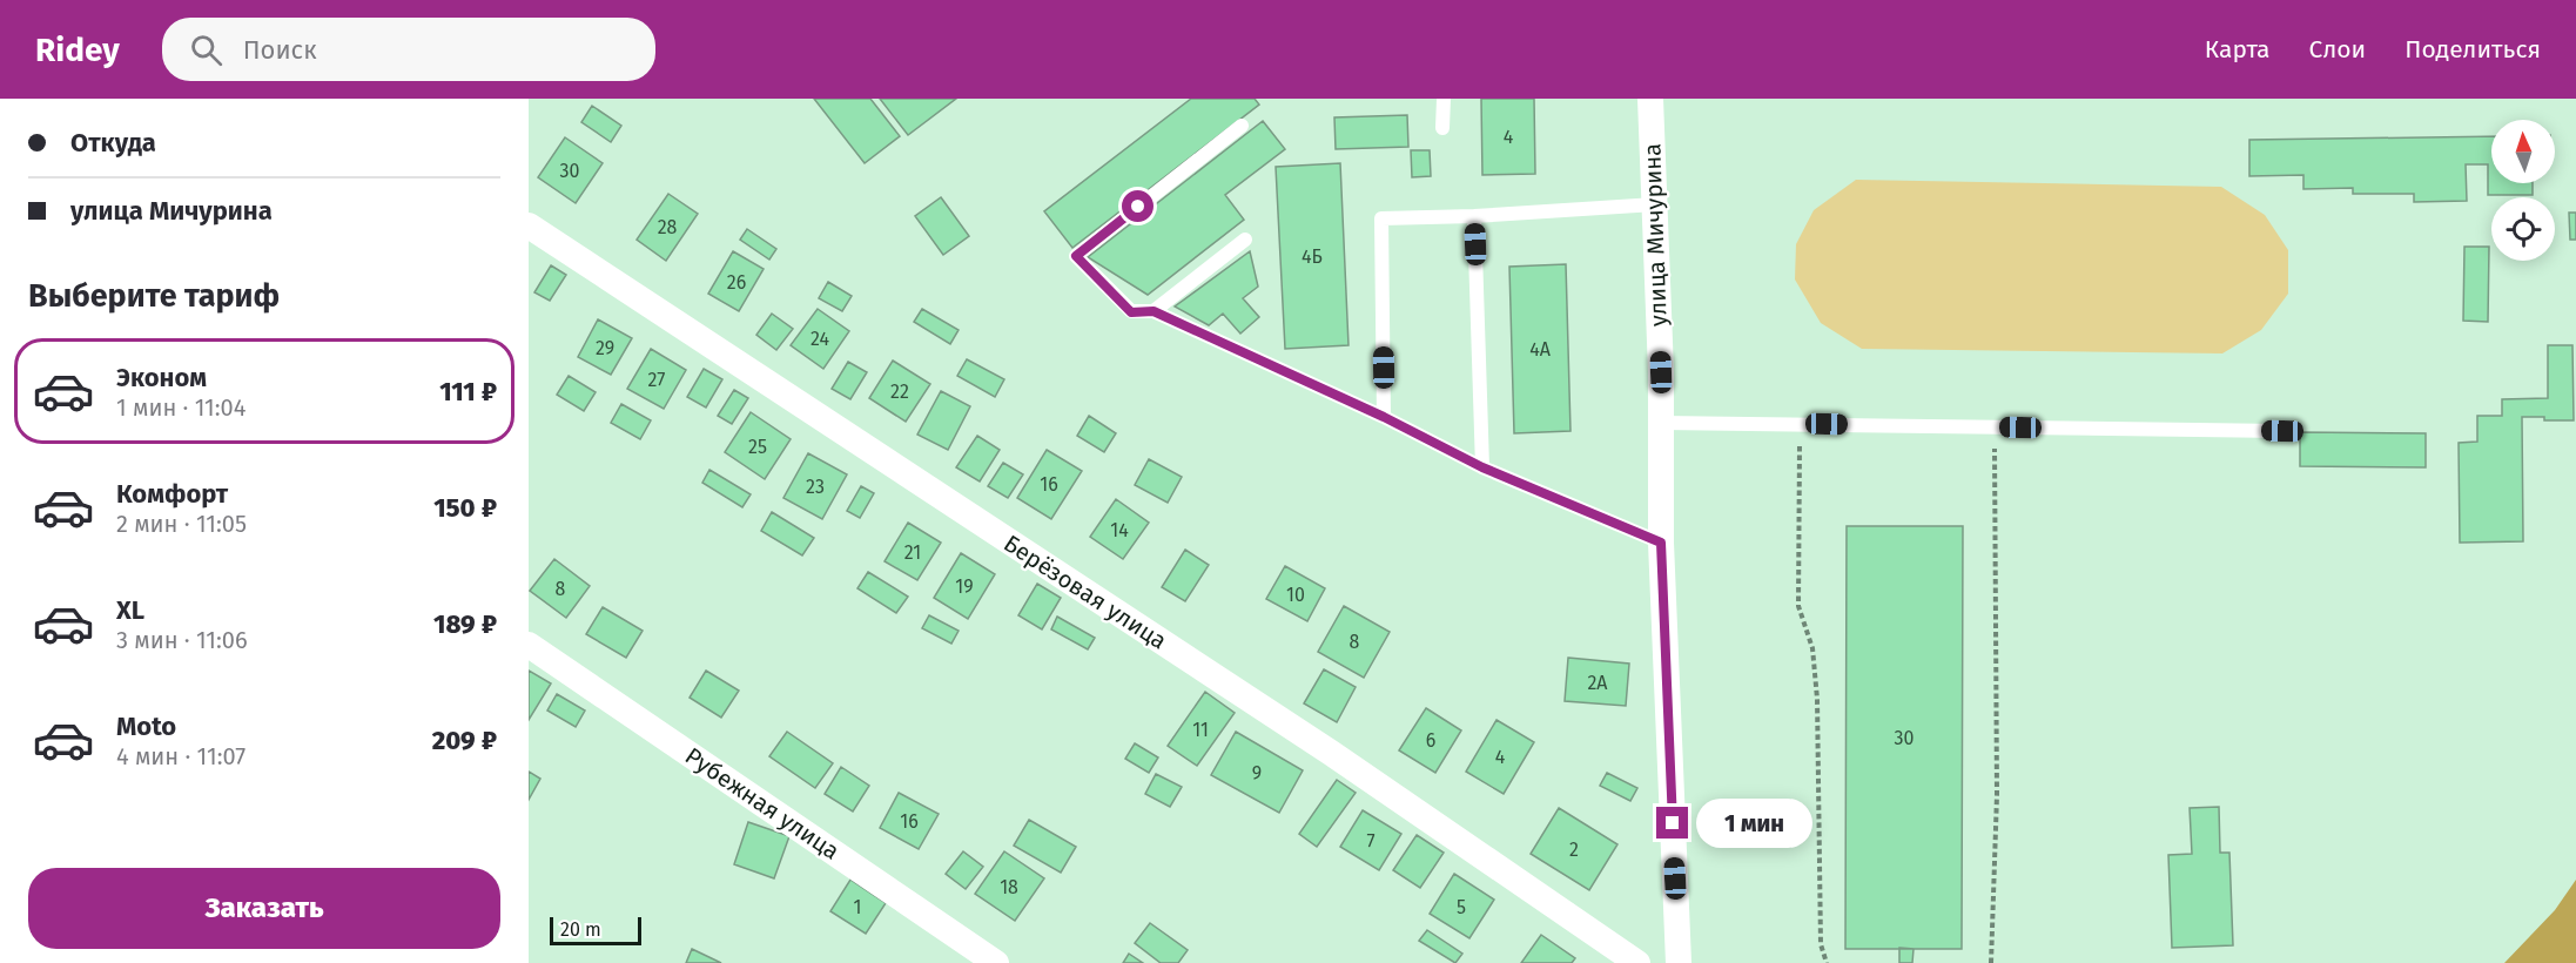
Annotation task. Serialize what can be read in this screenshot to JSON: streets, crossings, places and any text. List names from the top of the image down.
{
  "streets": {
    "street": ["улица Мичурина", "Берёзовая улица", "Рубежная улица"]
  },
  "house_numbers": [
    "4",
    "30",
    "28",
    "4Б",
    "26",
    "24",
    "29",
    "4А",
    "27",
    "22",
    "25",
    "16",
    "23",
    "14",
    "21",
    "19",
    "8",
    "10",
    "8",
    "2А",
    "11",
    "30",
    "6",
    "4",
    "9",
    "16",
    "7",
    "2",
    "18",
    "1",
    "5"
  ],
  "scale_bar": "20 m",
  "north": "top",
  "page": {
    "header": "Ridey",
    "search": "Поиск",
    "nav": ["Карта", "Слои", "Поделиться"],
    "banner": ["Откуда", "улица Мичурина"],
    "heading": "Выберите тариф",
    "list": [
      {
        "name": "Эконом",
        "note": "1 мин · 11:04",
        "value": "111 ₽"
      },
      {
        "name": "Комфорт",
        "note": "2 мин · 11:05",
        "value": "150 ₽"
      },
      {
        "name": "XL",
        "note": "3 мин · 11:06",
        "value": "189 ₽"
      },
      {
        "name": "Moto",
        "note": "4 мин · 11:07",
        "value": "209 ₽"
      }
    ],
    "bubble": "1 мин",
    "buttons": "Заказать",
    "scale": "20 m"
  }
}
